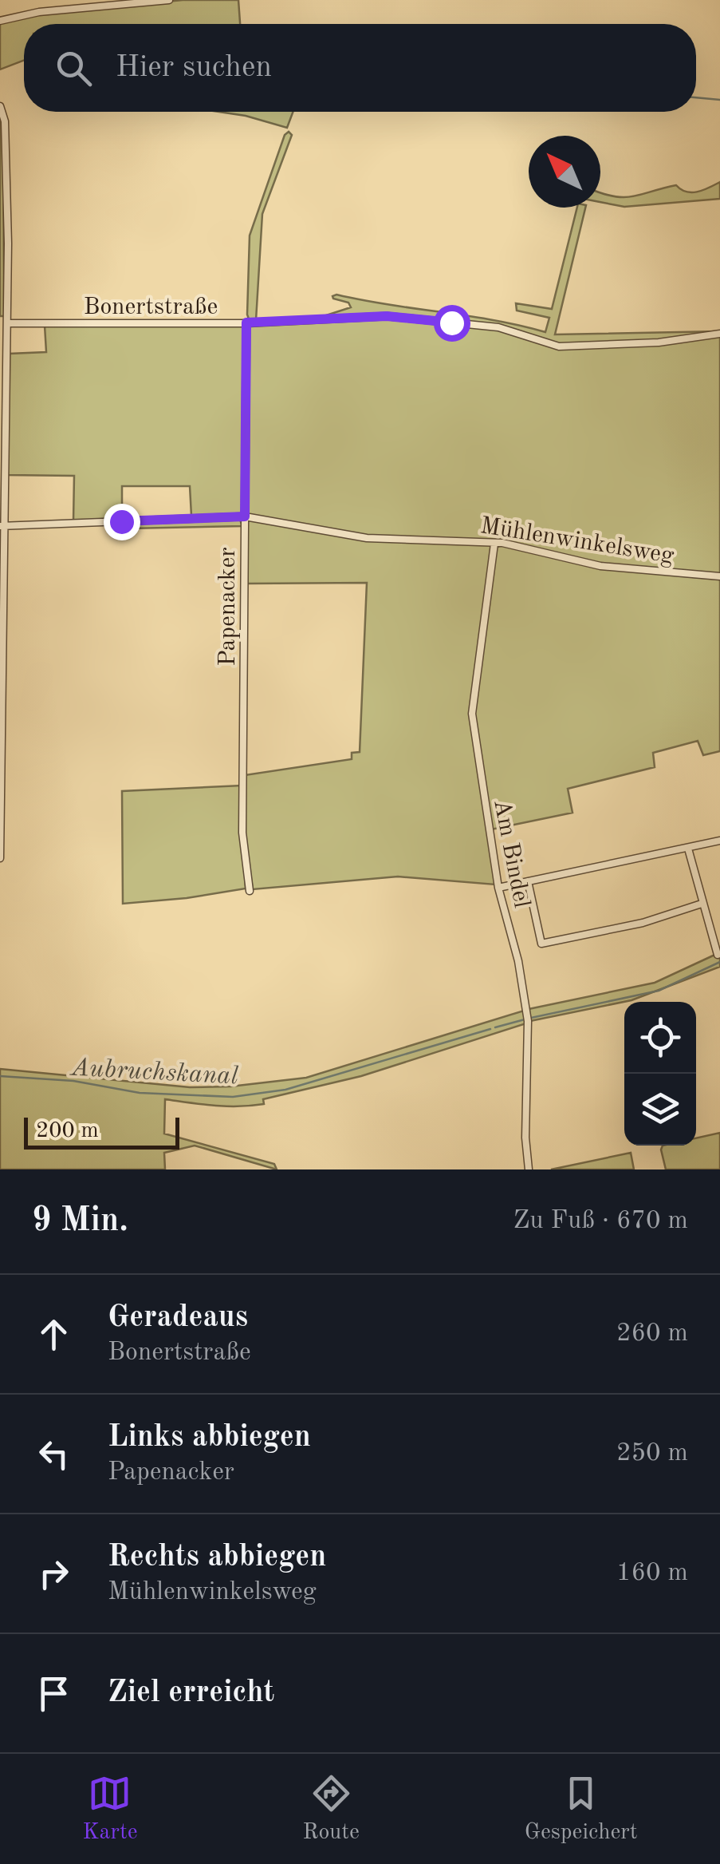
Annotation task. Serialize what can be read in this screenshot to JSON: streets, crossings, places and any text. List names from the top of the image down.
{
  "streets": {
    "street": [
      "Bonertstraße",
      "Mühlenwinkelsweg",
      "Papenacker",
      "Am Bindel"
    ]
  },
  "crossings": [
    ["Bonertstraße", "Papenacker"],
    ["Mühlenwinkelsweg", "Papenacker"],
    ["Mühlenwinkelsweg", "Am Bindel"]
  ],
  "water": ["Aubruchskanal"],
  "scale_bar": "200 m",
  "north": "top left",
  "page": {
    "search": "Hier suchen",
    "scale": "200 m",
    "heading": ["9 Min.", "Zu Fuß · 670 m"],
    "list": [
      ["Geradeaus", "Bonertstraße", "260 m"],
      ["Links abbiegen", "Papenacker", "250 m"],
      ["Rechts abbiegen", "Mühlenwinkelsweg", "160 m"],
      "Ziel erreicht"
    ],
    "nav": ["Karte", "Route", "Gespeichert"]
  }
}
